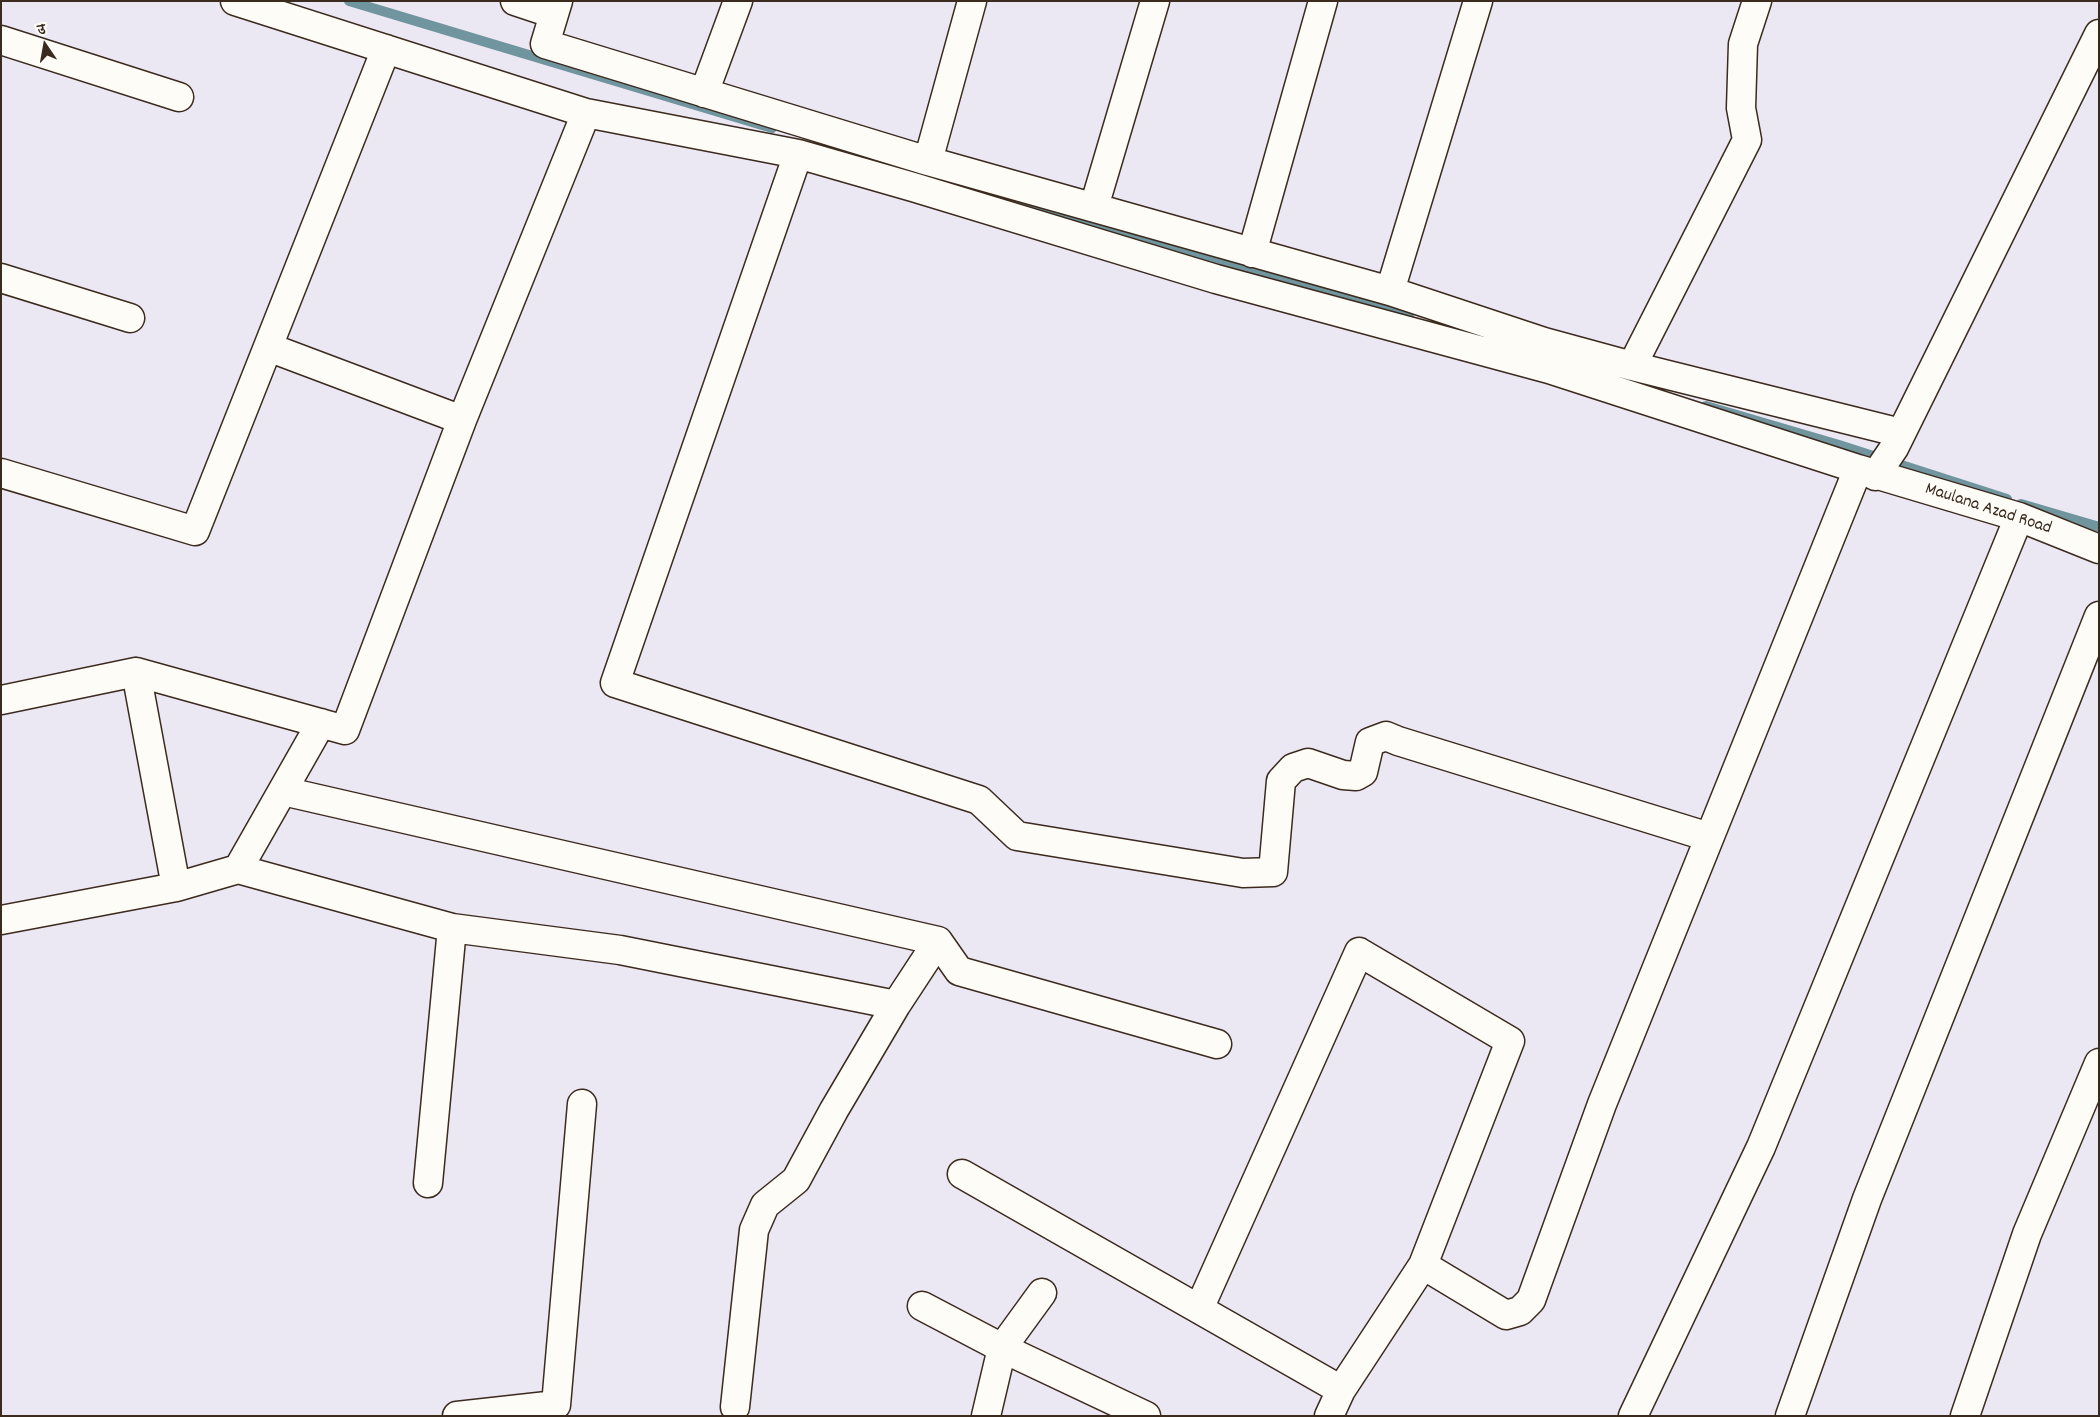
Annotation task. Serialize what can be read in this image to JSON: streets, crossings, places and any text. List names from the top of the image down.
{
  "streets": {
    "street": ["Maulana Azad Road"]
  },
  "north": "top"
}
